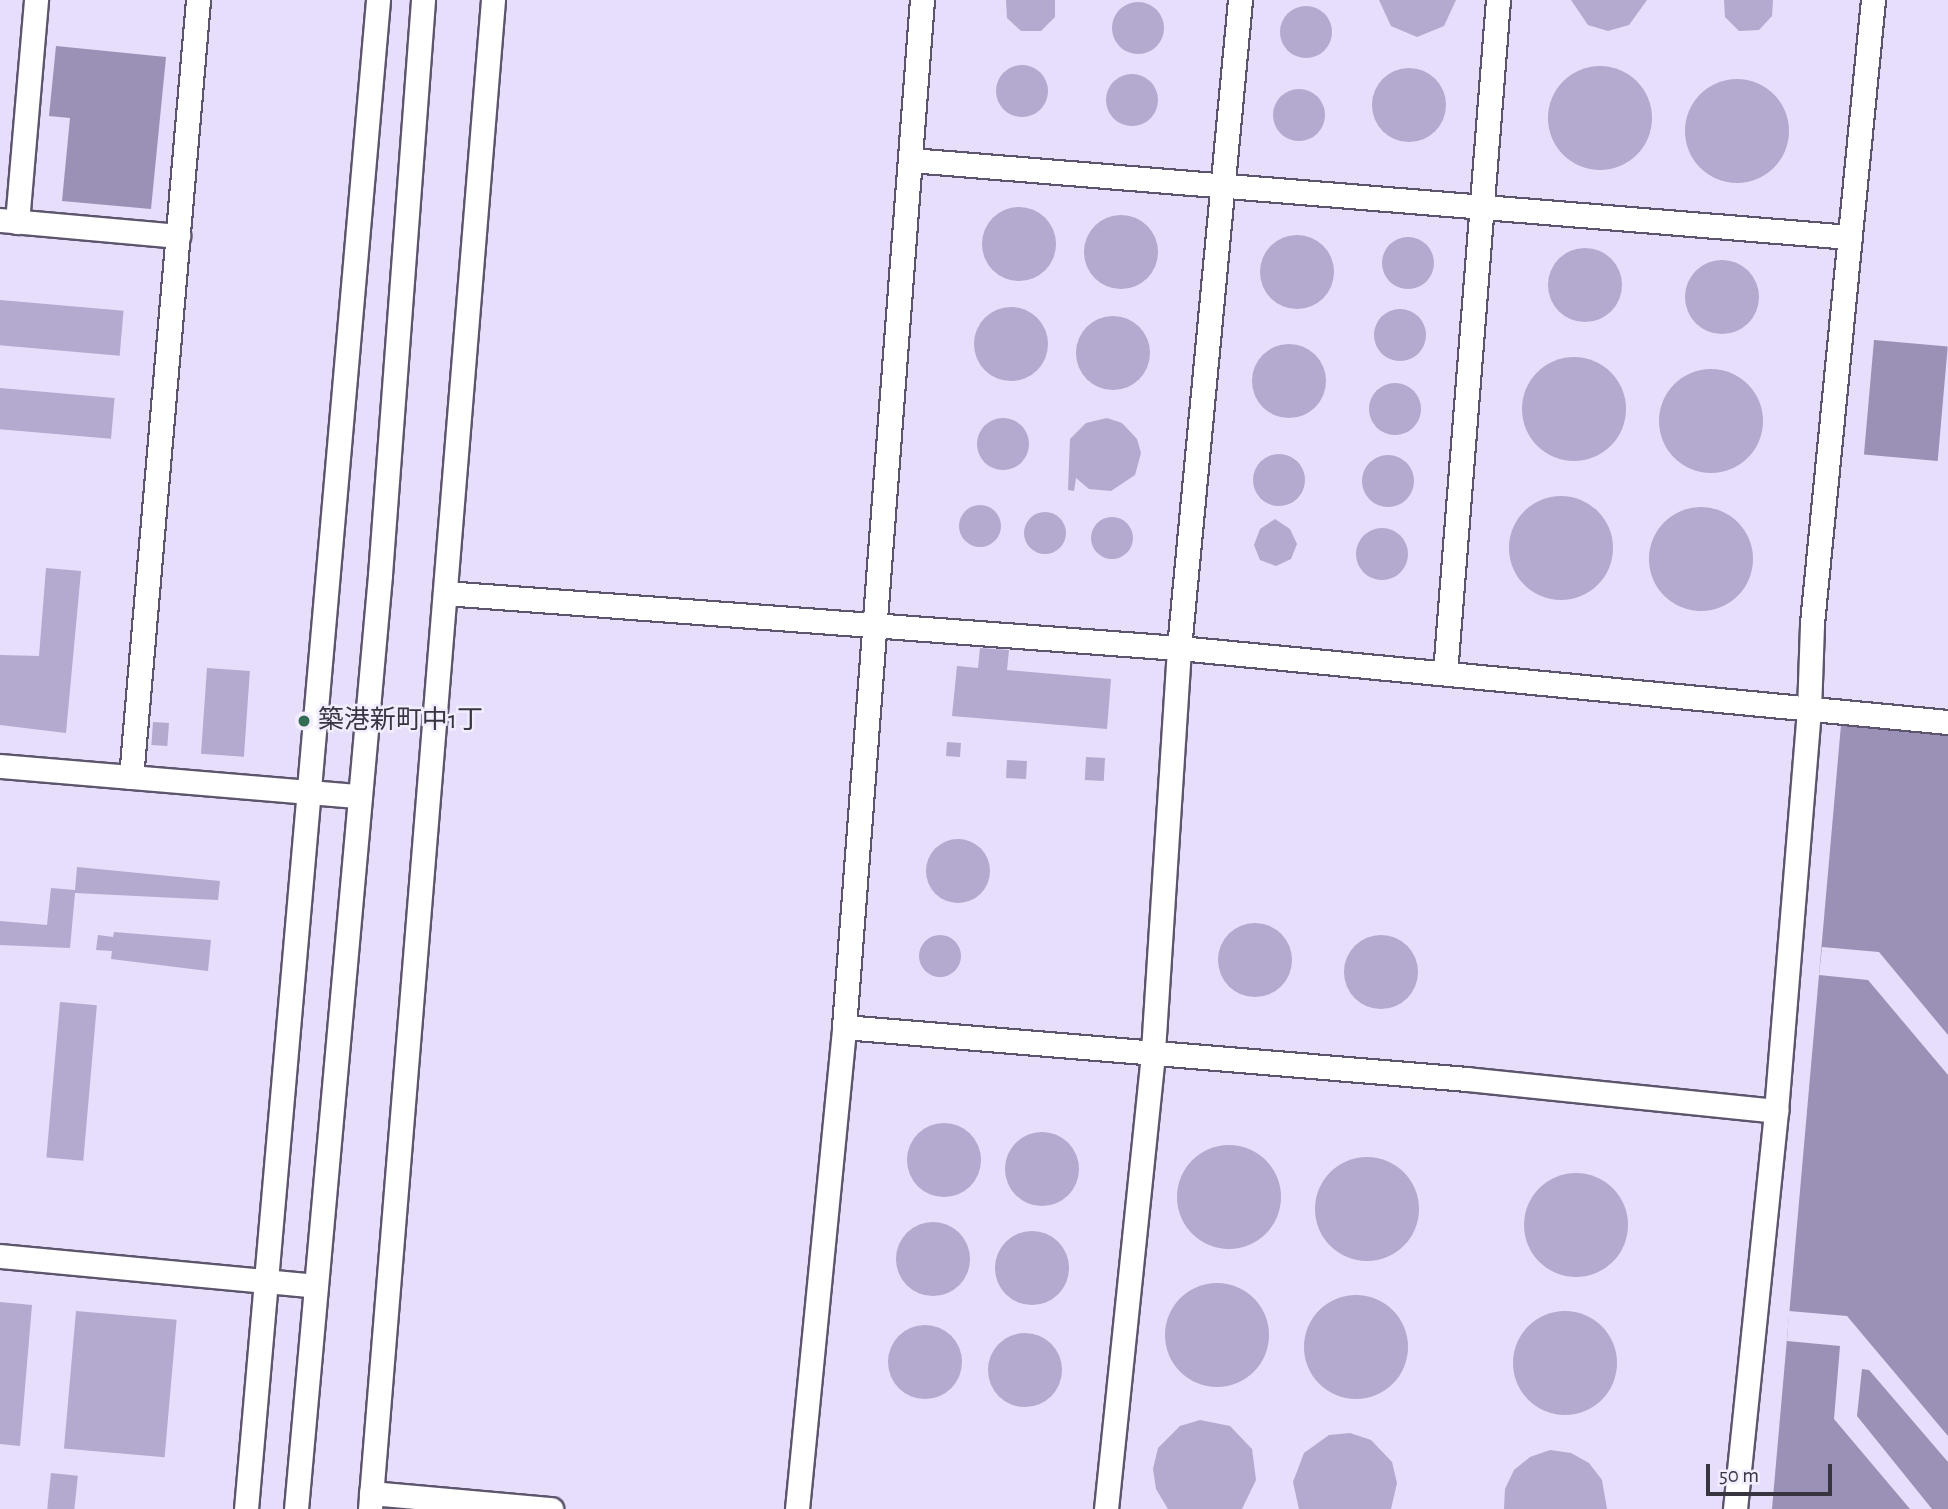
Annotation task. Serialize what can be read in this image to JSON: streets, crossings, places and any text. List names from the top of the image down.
{
  "places": ["築港新町中1丁"],
  "scale_bar": "50 m"
}
